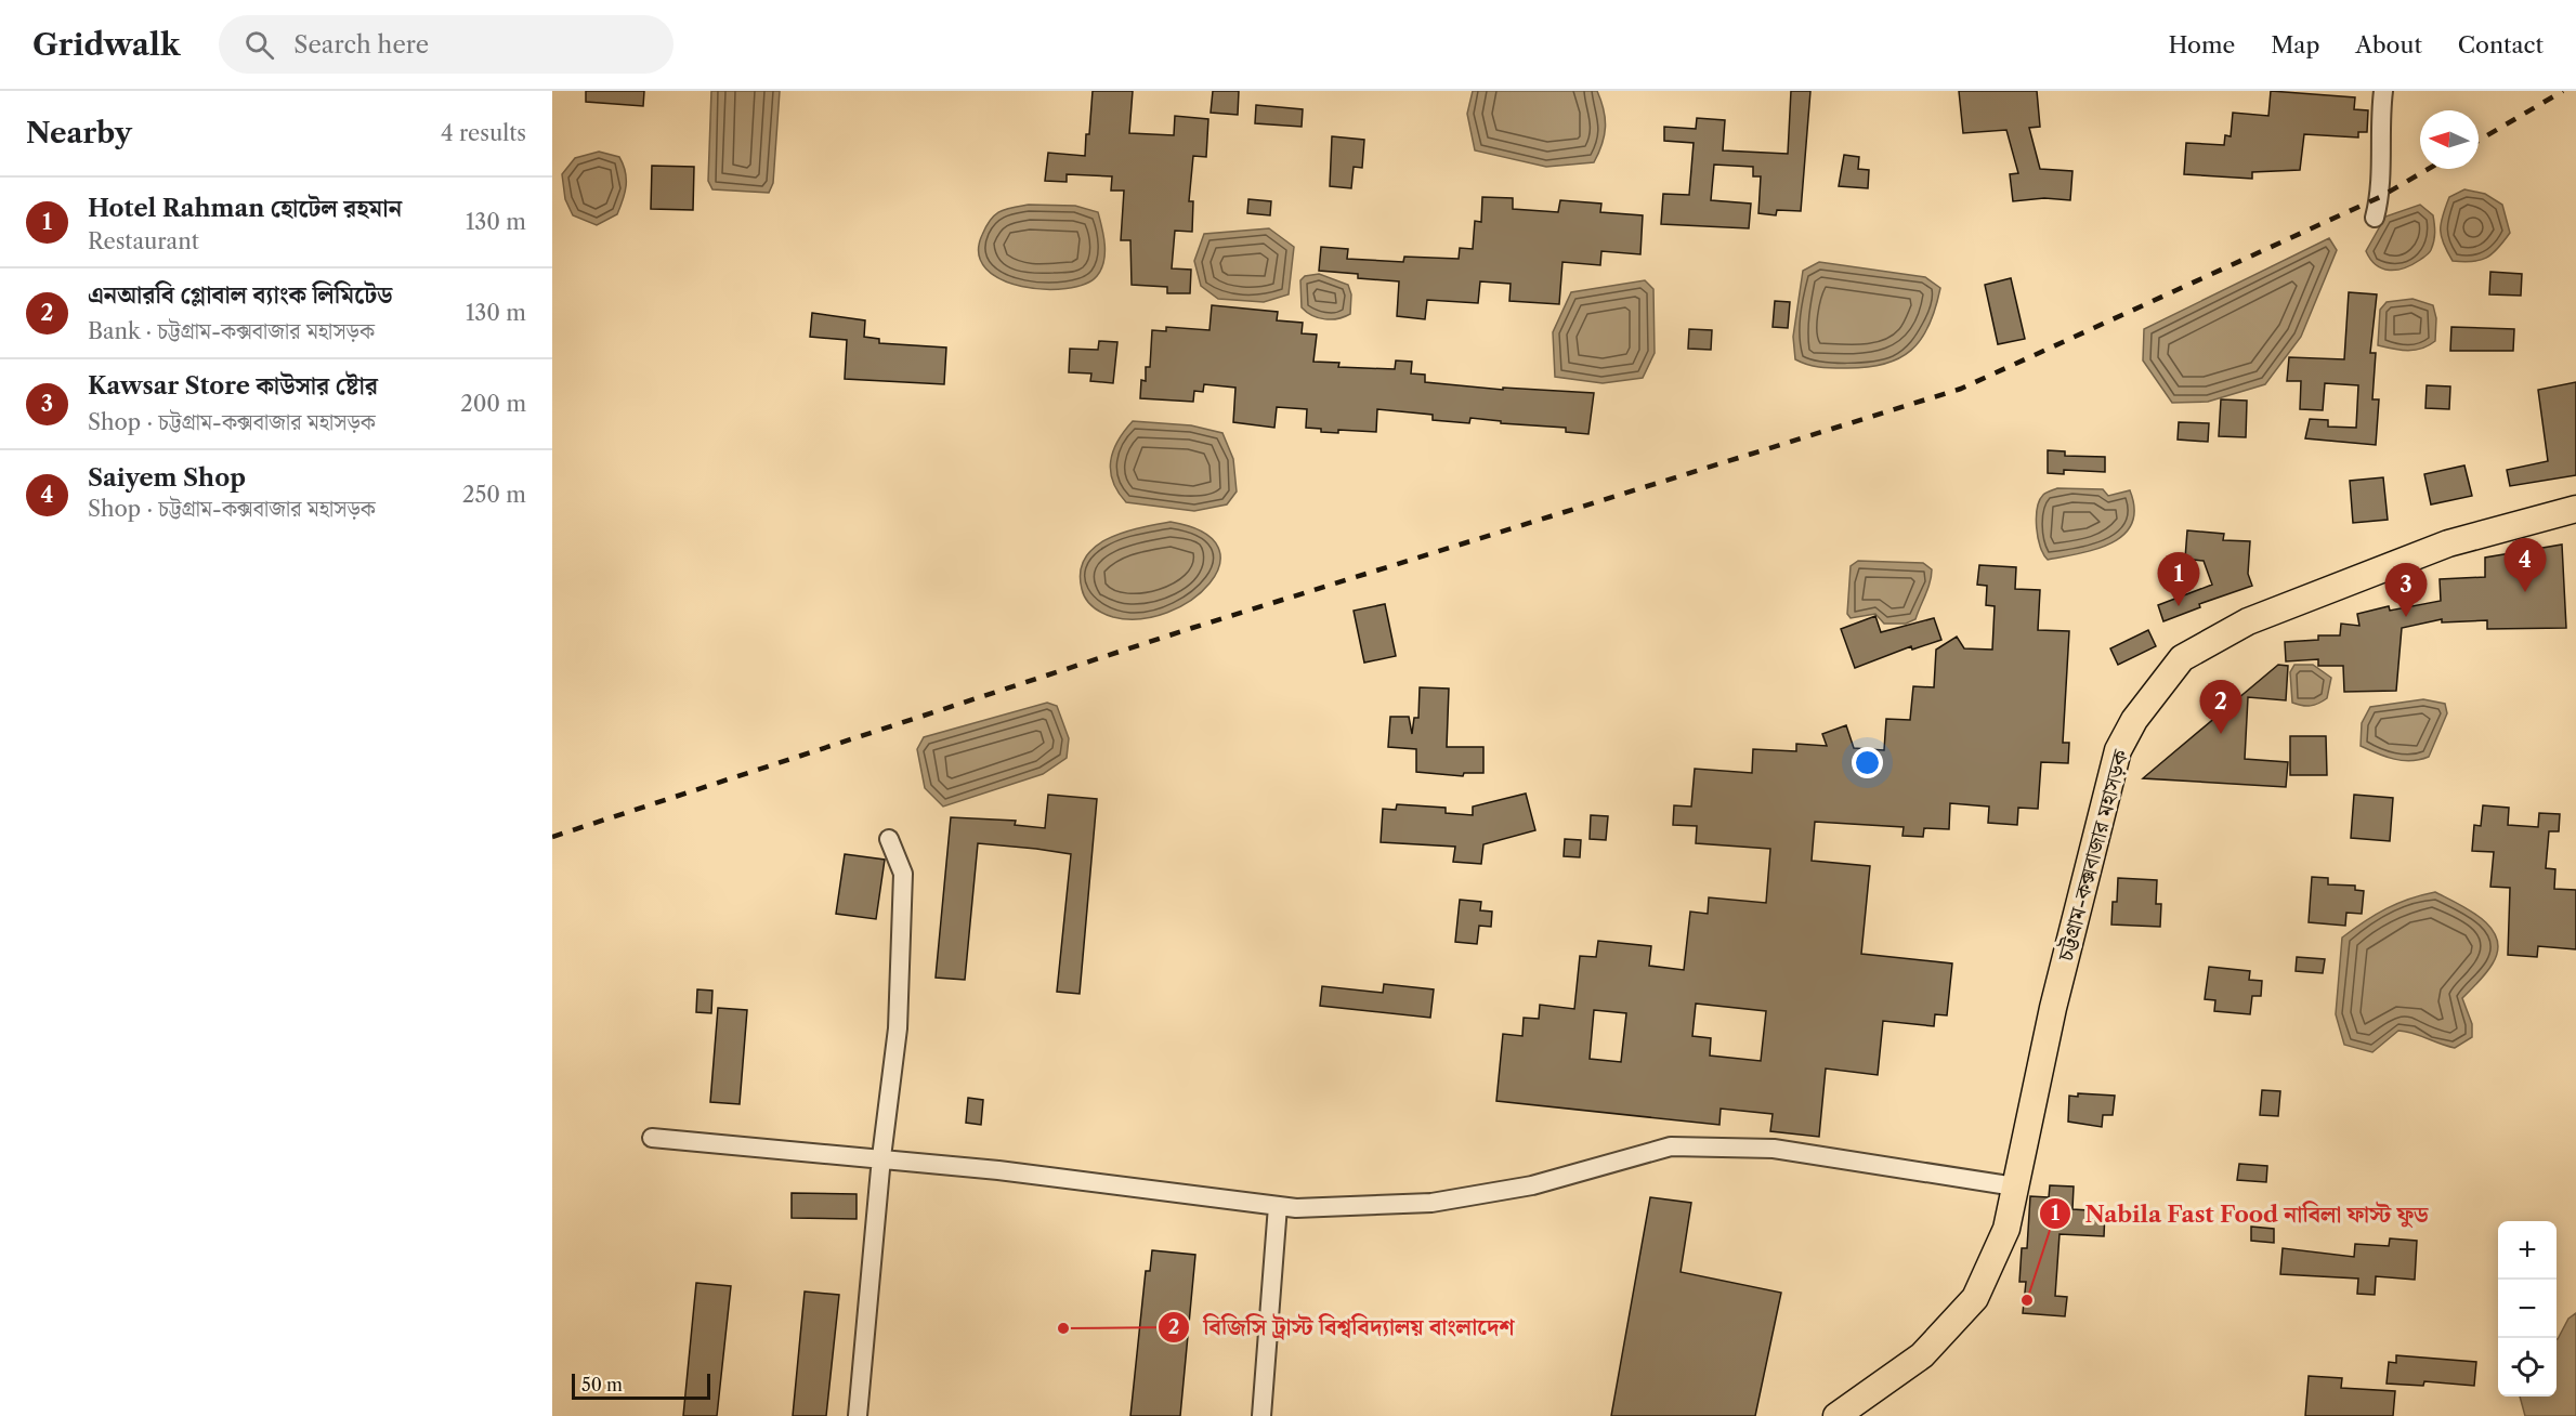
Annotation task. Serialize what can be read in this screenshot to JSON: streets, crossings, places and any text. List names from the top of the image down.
{
  "streets": {
    "highway": ["চট্টগ্রাম-কক্সবাজার মহাসড়ক"]
  },
  "places": ["Nabila Fast Food নাবিলা ফাস্ট ফুড", "বিজিসি ট্রাস্ট বিশ্ববিদ্যালয় বাংলাদেশ"],
  "scale_bar": "50 m",
  "north": "left",
  "page": {
    "header": "Gridwalk",
    "search": "Search here",
    "nav": [
      "Home",
      "Map",
      "About",
      "Contact"
    ],
    "heading": ["Nearby", "4 results"],
    "list": [
      {
        "mark": "1",
        "name": "Hotel Rahman হোটেল রহমান",
        "note": "Restaurant",
        "value": "130 m"
      },
      {
        "mark": "2",
        "name": "এনআরবি গ্লোবাল ব্যাংক লিমিটেড",
        "note": "Bank · চট্টগ্রাম-কক্সবাজার মহাসড়ক",
        "value": "130 m"
      },
      {
        "mark": "3",
        "name": "Kawsar Store কাউসার ষ্টোর",
        "note": "Shop · চট্টগ্রাম-কক্সবাজার মহাসড়ক",
        "value": "200 m"
      },
      {
        "mark": "4",
        "name": "Saiyem Shop",
        "note": "Shop · চট্টগ্রাম-কক্সবাজার মহাসড়ক",
        "value": "250 m"
      }
    ],
    "pins": [
      "4",
      "1",
      "3",
      "2"
    ],
    "map_buttons": ["+", "−"],
    "scale": "50 m"
  }
}
